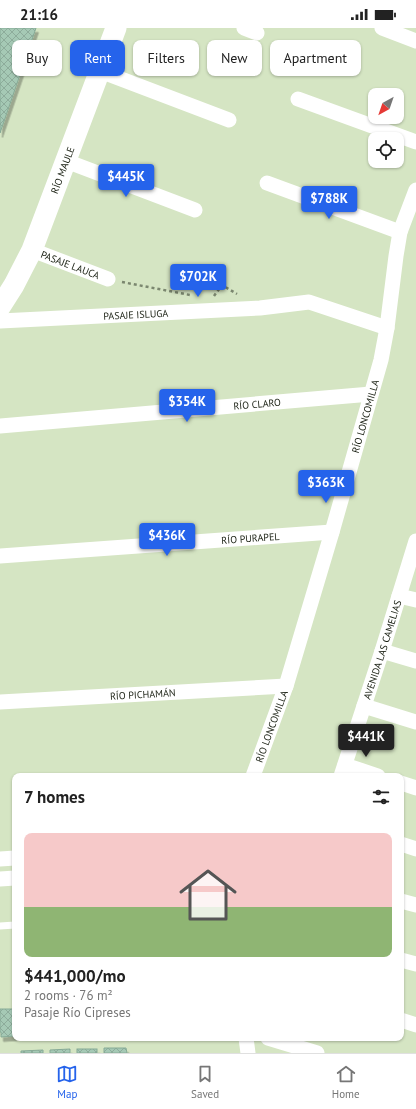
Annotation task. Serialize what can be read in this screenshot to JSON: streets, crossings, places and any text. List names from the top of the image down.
{
  "streets": {
    "street": [
      "RÍO MAULE",
      "PASAJE LAUCA",
      "PASAJE ISLUGA",
      "RÍO CLARO",
      "RÍO LONCOMILLA",
      "RÍO PURAPEL",
      "AVENIDA LAS CAMELIAS",
      "RÍO PICHAMÁN"
    ]
  },
  "crossings": [
    ["RÍO MAULE", "PASAJE LAUCA"],
    ["PASAJE ISLUGA", "RÍO LONCOMILLA"],
    ["RÍO CLARO", "RÍO LONCOMILLA"],
    ["RÍO LONCOMILLA", "RÍO PURAPEL"],
    ["RÍO LONCOMILLA", "RÍO PICHAMÁN"]
  ],
  "north": "bottom left",
  "page": {
    "status": "21:16",
    "chip": [
      "Buy",
      "Rent",
      "Filters",
      "New",
      "Apartment"
    ],
    "price": [
      "$445K",
      "$788K",
      "$702K",
      "$354K",
      "$363K",
      "$436K",
      "$441K"
    ],
    "heading": "7 homes",
    "list": [
      {
        "name": "$441,000/mo",
        "note": "2 rooms · 76 m² · Pasaje Río Cipreses"
      }
    ],
    "tabs": ["Map", "Saved", "Home"]
  }
}
